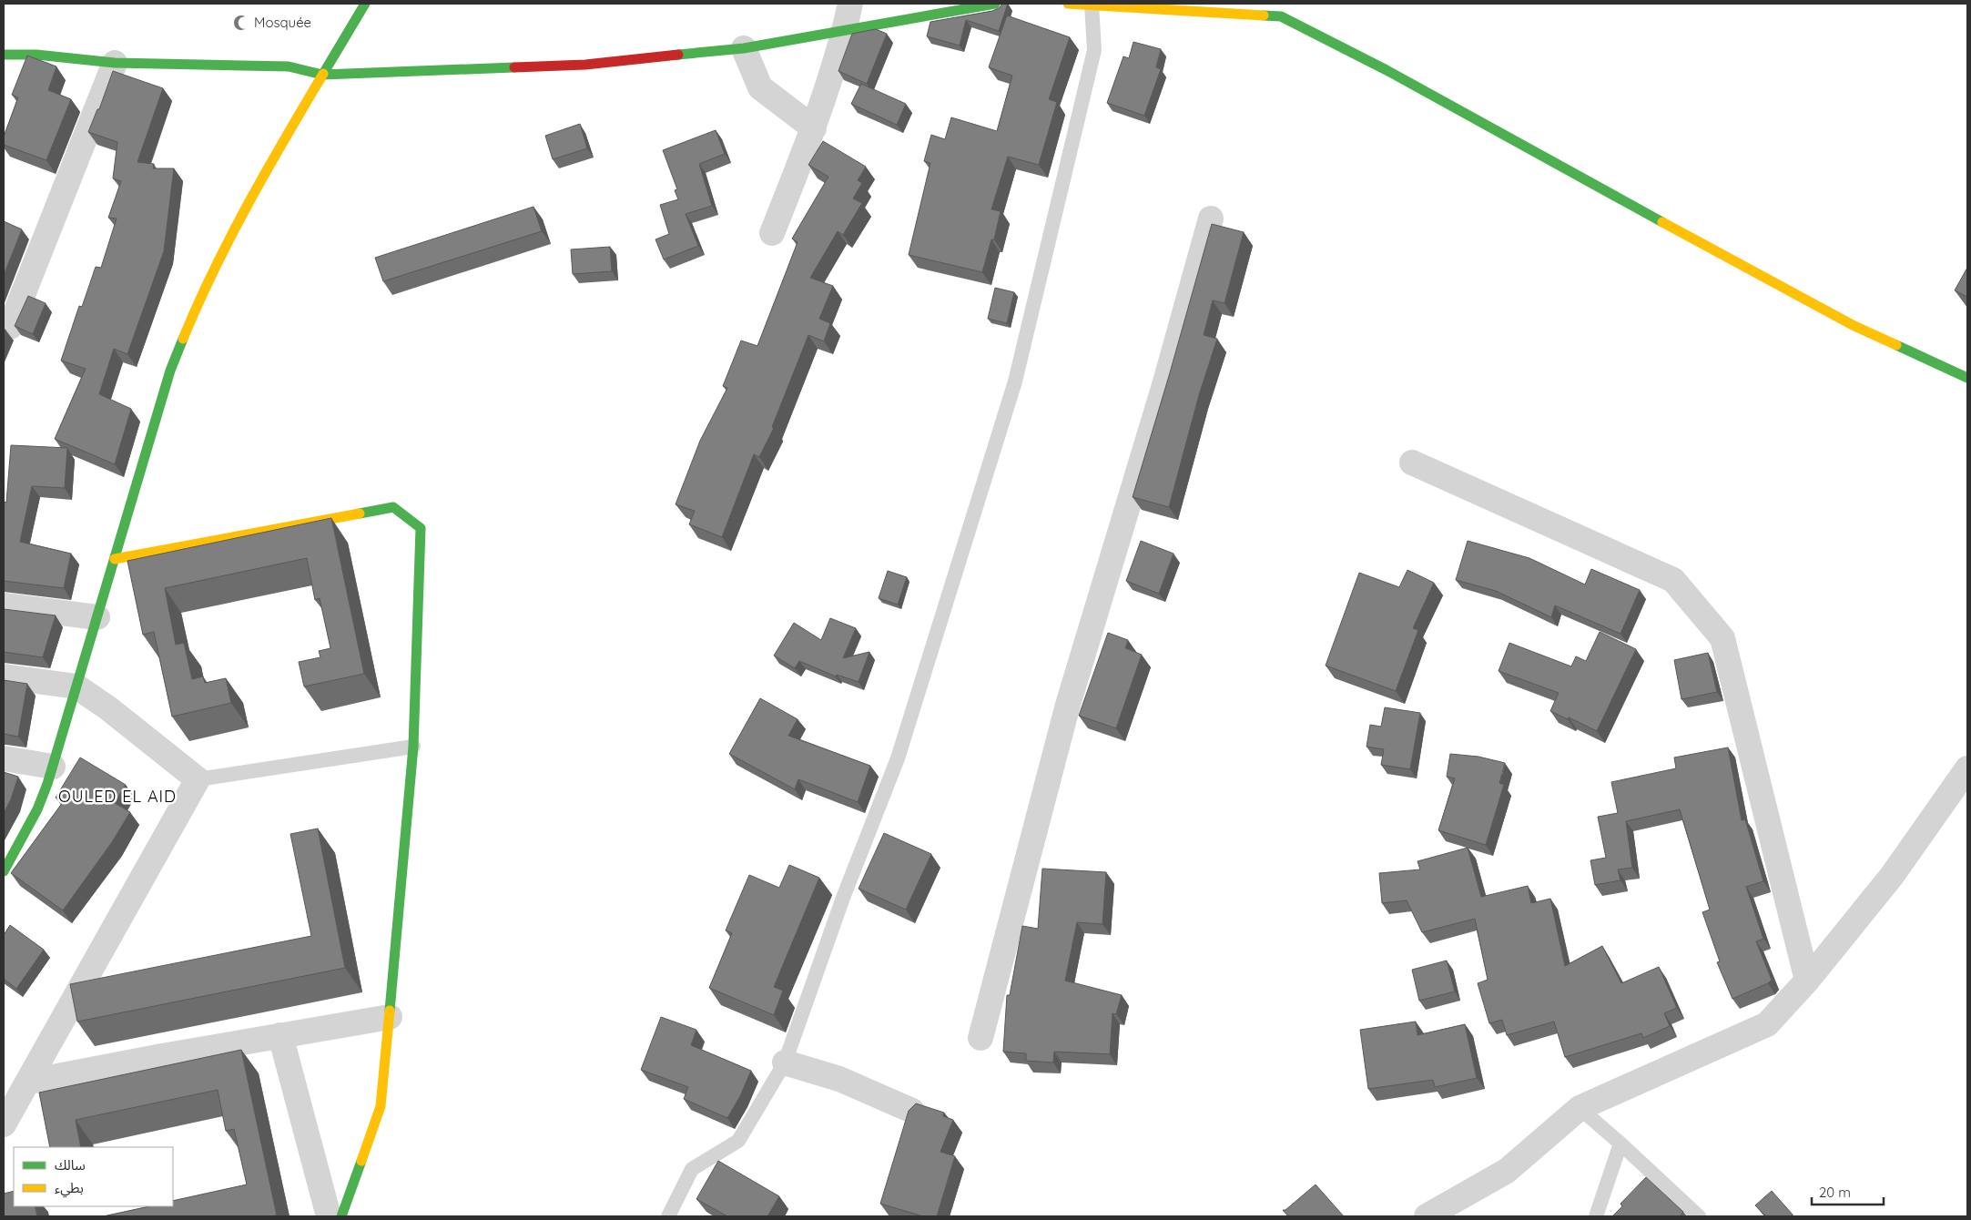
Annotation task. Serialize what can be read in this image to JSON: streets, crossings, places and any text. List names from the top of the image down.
{
  "districts": ["OULED EL AID"],
  "places": {
    "mosque": ["Mosquée"]
  },
  "legend": ["سالك", "بطيء"],
  "scale_bar": "20 m"
}
